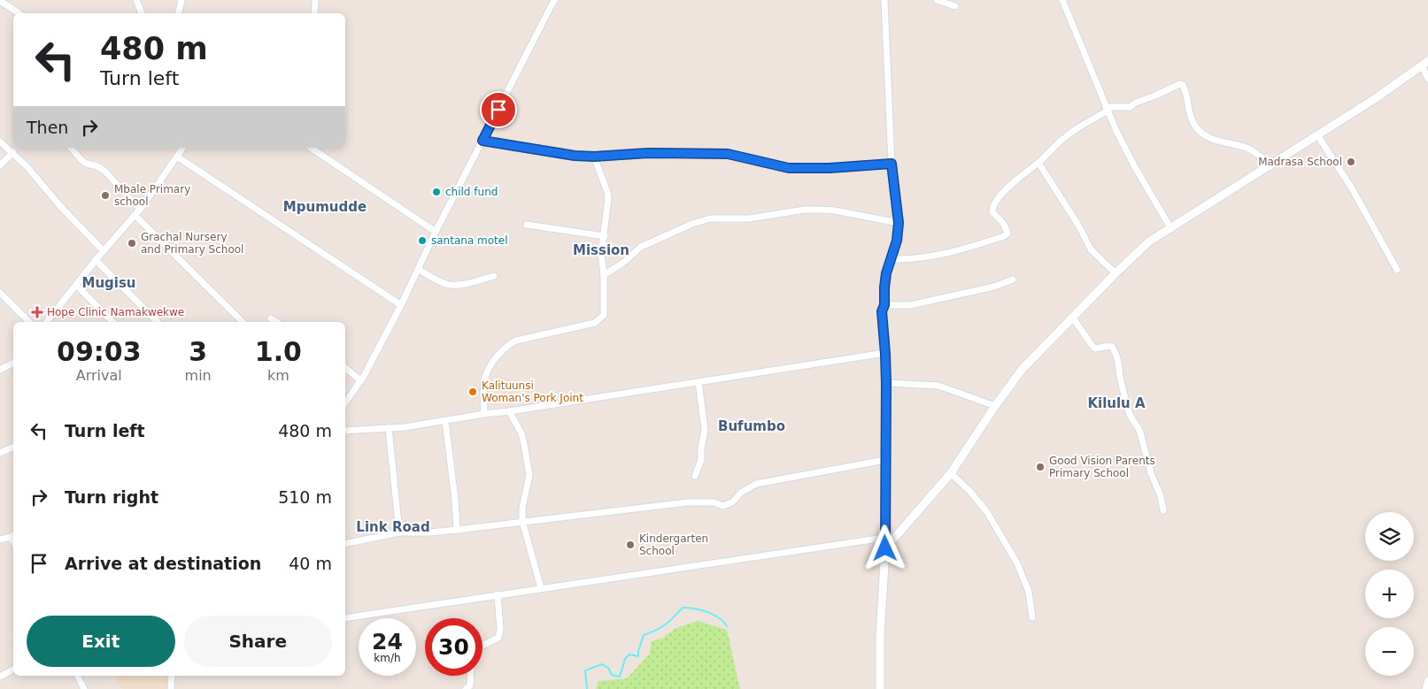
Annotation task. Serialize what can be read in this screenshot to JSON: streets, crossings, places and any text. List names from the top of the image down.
{
  "districts": [
    "Mpumudde",
    "Mission",
    "Mugisu",
    "Kilulu A",
    "Bufumbo",
    "Link Road"
  ],
  "places": {
    "other": [
      "Madrasa School",
      "child fund",
      "Mbale Primary school",
      "santana motel",
      "Grachal Nursery and Primary School",
      "Kalituunsi Woman's Pork Joint",
      "Good Vision Parents Primary School",
      "Kindergarten School"
    ],
    "health": ["Hope Clinic Namakwekwe"]
  },
  "page": {
    "turn": ["480 m", "Turn left"],
    "then": "Then",
    "eta": [
      "09:03",
      "Arrival",
      "3",
      "min",
      "1.0",
      "km"
    ],
    "list": [
      {
        "name": "Turn left",
        "value": "480 m"
      },
      {
        "name": "Turn right",
        "value": "510 m"
      },
      {
        "name": "Arrive at destination",
        "value": "40 m"
      }
    ],
    "map_buttons": ["+", "−"],
    "buttons": ["Exit", "Share"],
    "speed": "24 km/h",
    "limit": "30"
  }
}
